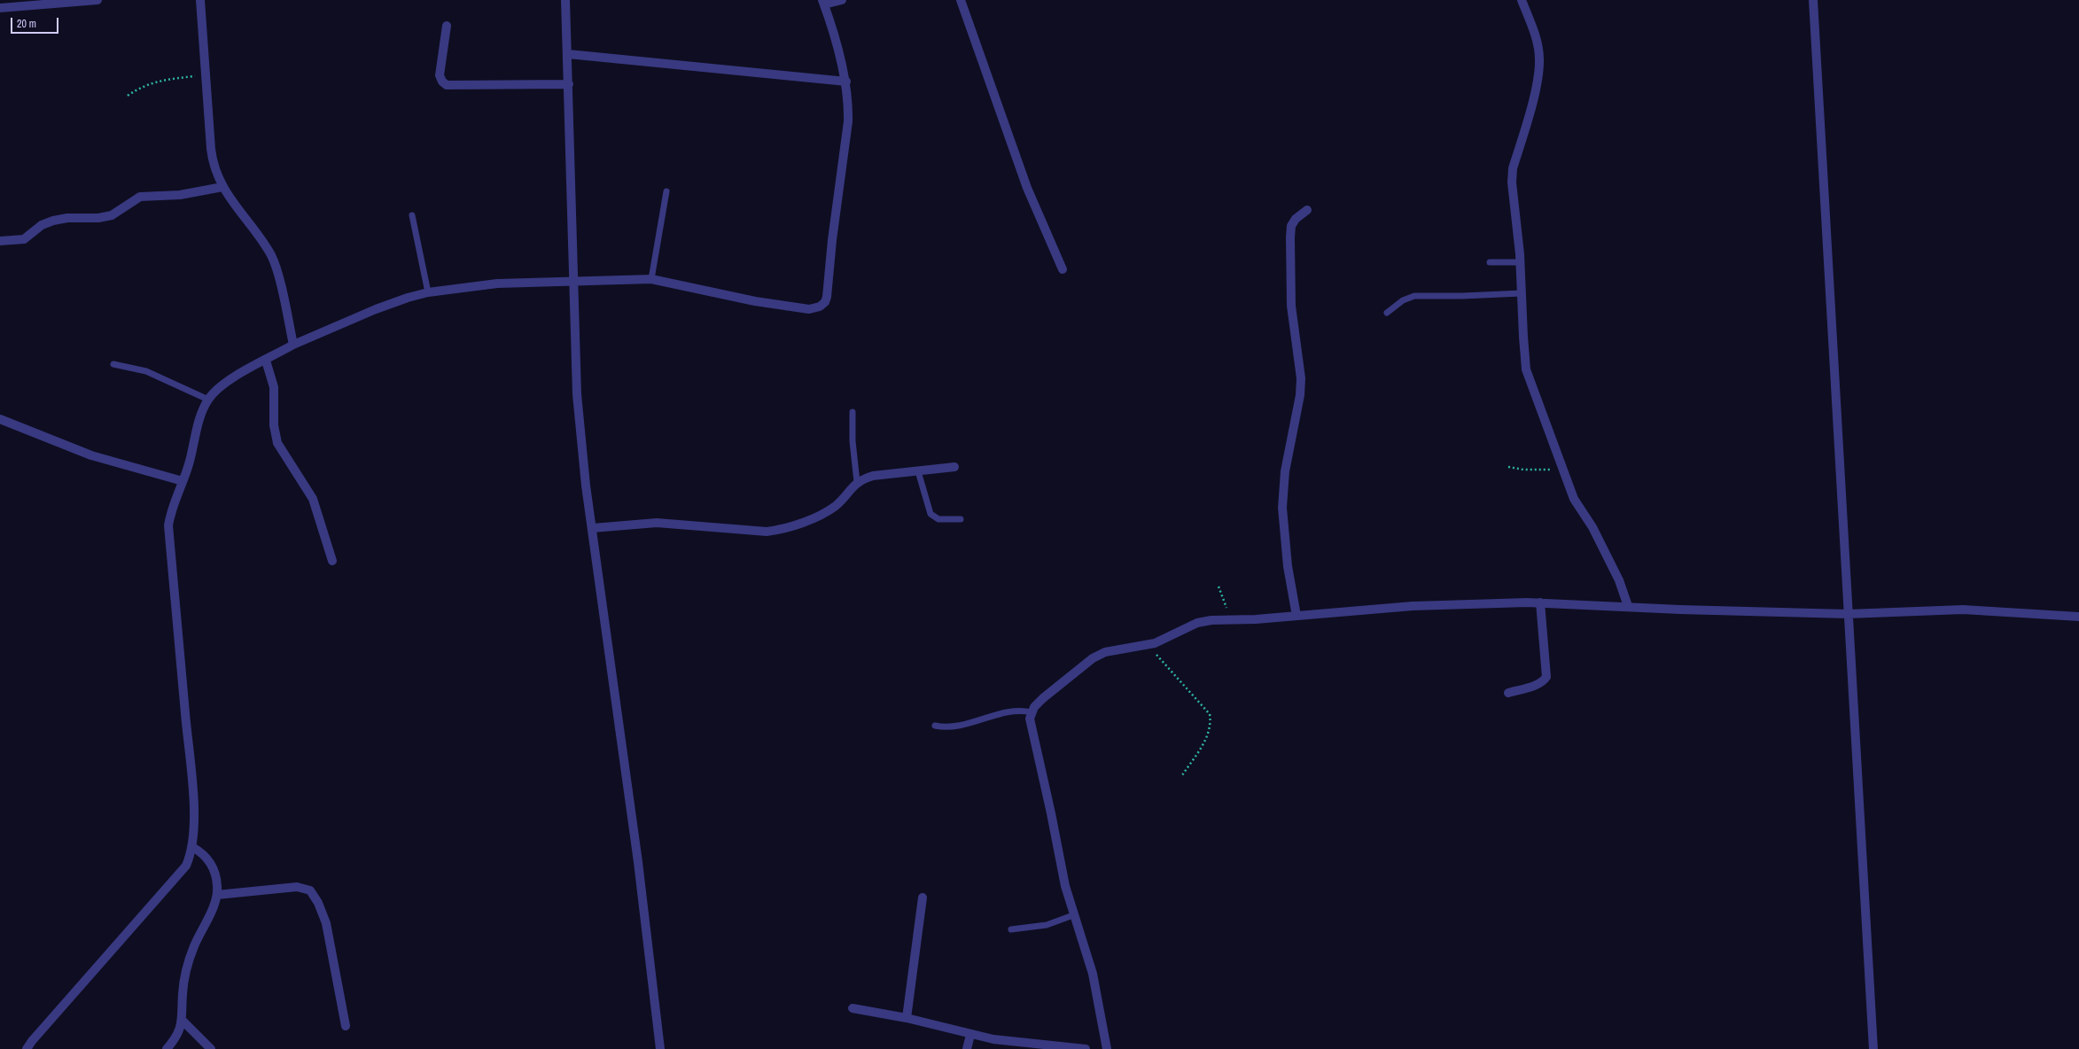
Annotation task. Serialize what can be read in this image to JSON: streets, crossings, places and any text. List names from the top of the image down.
{
  "scale_bar": "20 m"
}
